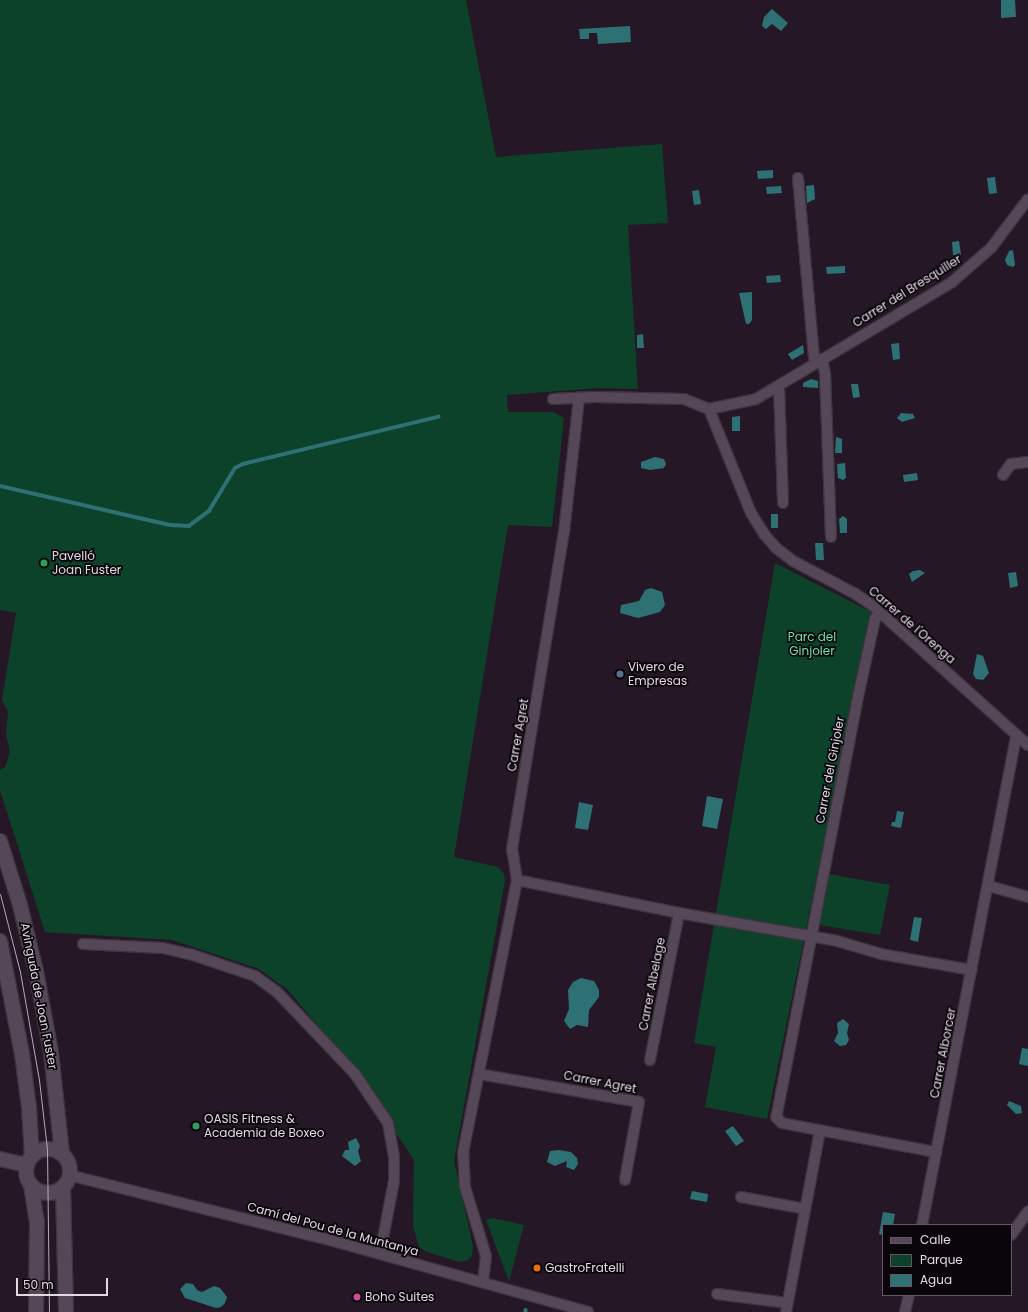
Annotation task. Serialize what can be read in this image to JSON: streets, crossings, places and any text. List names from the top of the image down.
{
  "streets": {
    "main road": ["Avinguda de Joan Fuster"],
    "street": [
      "Carrer del Bresquiller",
      "Carrer de l'Orenga",
      "Carrer Agret",
      "Carrer del Ginjoler",
      "Carrer Albelage",
      "Carrer Alborcer",
      "Camí del Pou de la Muntanya"
    ]
  },
  "crossings": [
    ["Carrer del Bresquiller", "Carrer de l'Orenga"],
    ["Carrer de l'Orenga", "Carrer del Ginjoler"],
    ["Carrer de l'Orenga", "Carrer Alborcer"],
    ["Carrer Agret", "Camí del Pou de la Muntanya"],
    ["Carrer del Ginjoler", "Carrer Alborcer"],
    ["Avinguda de Joan Fuster", "Camí del Pou de la Muntanya"]
  ],
  "parks": ["Parc del Ginjoler"],
  "places": [
    "Pavelló Joan Fuster",
    "Vivero de Empresas",
    "OASIS Fitness & Academia de Boxeo",
    "GastroFratelli",
    "Boho Suites"
  ],
  "legend": ["Calle", "Parque", "Agua"],
  "scale_bar": "50 m"
}
